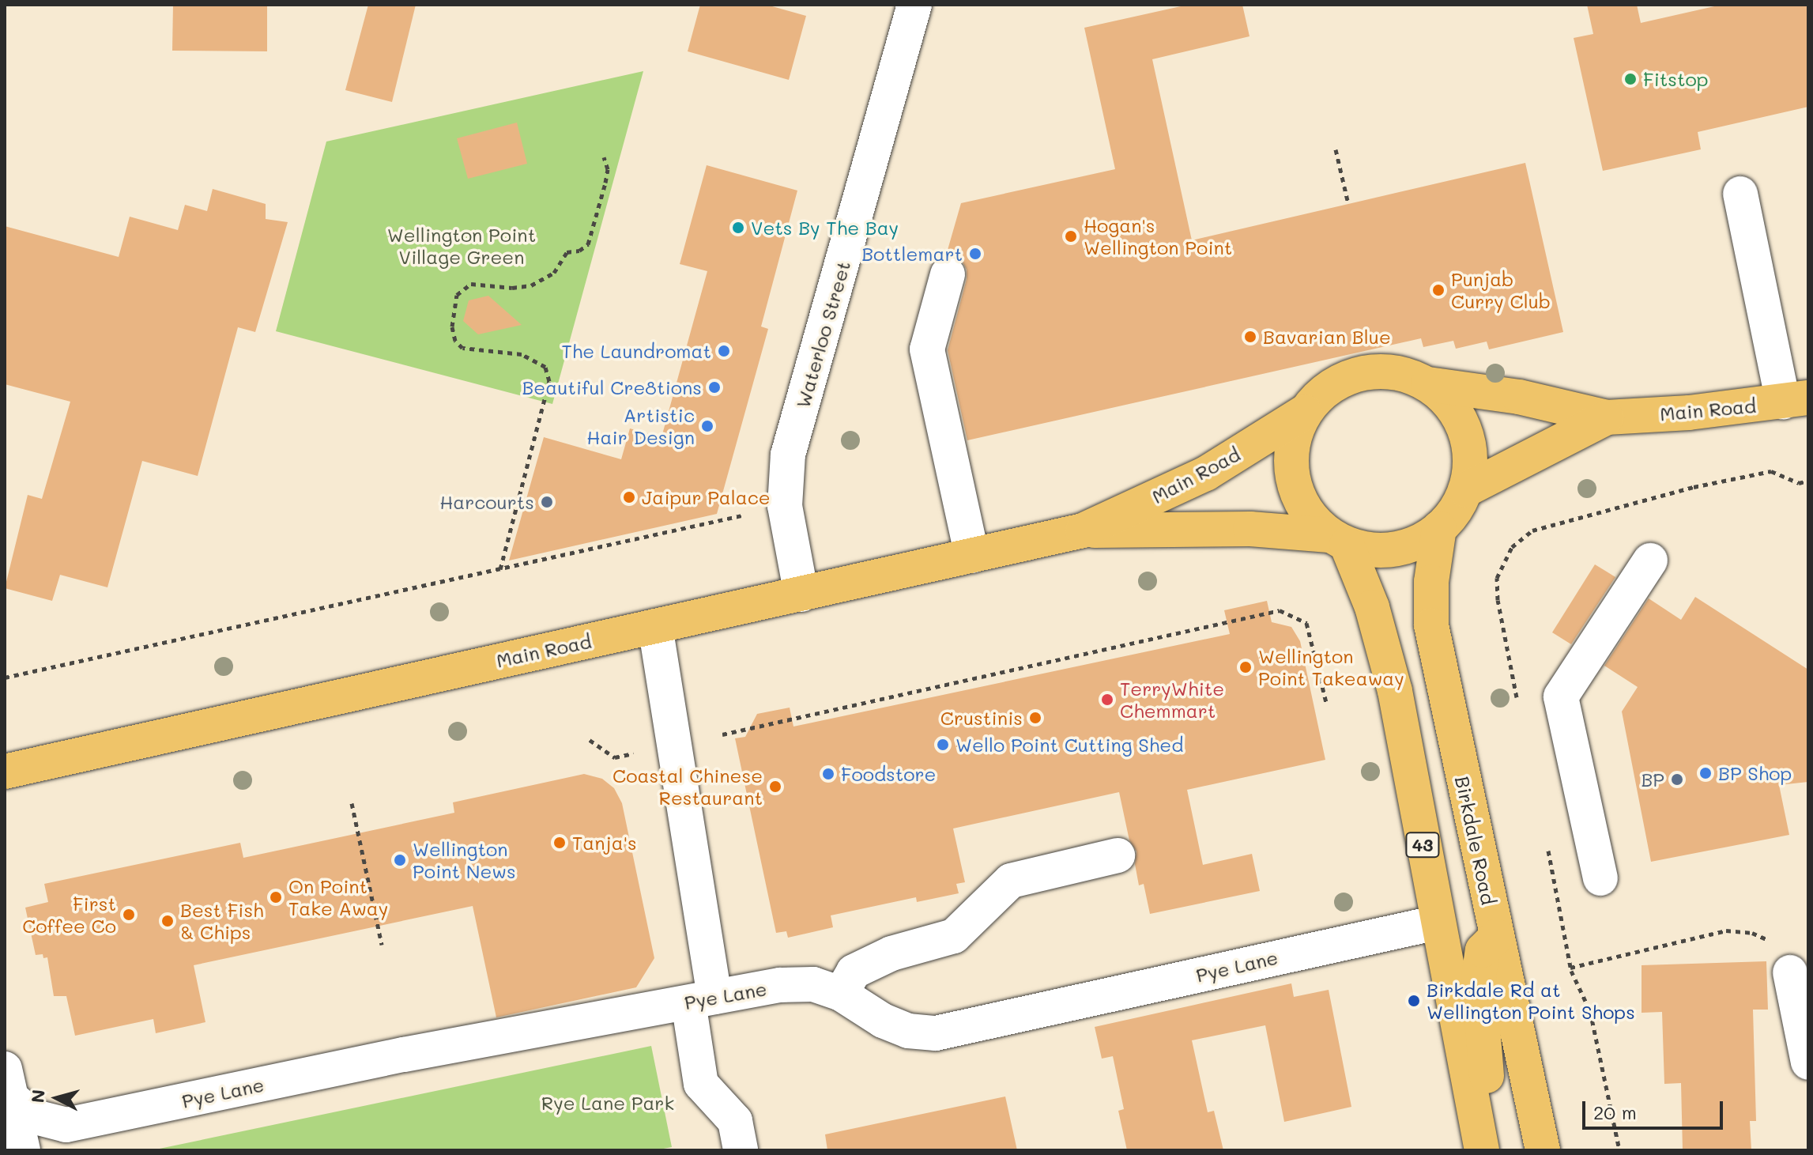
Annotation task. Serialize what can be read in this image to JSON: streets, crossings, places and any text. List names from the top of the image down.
{
  "streets": {
    "main road": ["Main Road", "Birkdale Road", "43"],
    "street": ["Waterloo Street", "Pye Lane"]
  },
  "crossings": [
    ["Waterloo Street", "Main Road"],
    ["Main Road", "Birkdale Road"],
    ["Main Road", "43"],
    ["Birkdale Road", "43"],
    ["43", "Pye Lane"]
  ],
  "parks": ["Wellington Point Village Green", "Rye Lane Park"],
  "places": [
    "Fitstop",
    "Vets By The Bay",
    "Hogan's Wellington Point",
    "Bottlemart",
    "Punjab Curry Club",
    "Bavarian Blue",
    "The Laundromat",
    "Beautiful Cre8tions",
    "Artistic Hair Design",
    "Jaipur Palace",
    "Harcourts",
    "Wellington Point Takeaway",
    "TerryWhite Chemmart",
    "Crustinis",
    "Wello Point Cutting Shed",
    "BP Shop",
    "Foodstore",
    "BP",
    "Coastal Chinese Restaurant",
    "Tanja's",
    "Wellington Point News",
    "On Point Take Away",
    "First Coffee Co",
    "Best Fish & Chips",
    "Birkdale Rd at Wellington Point Shops"
  ],
  "scale_bar": "20 m",
  "north": "left"
}
